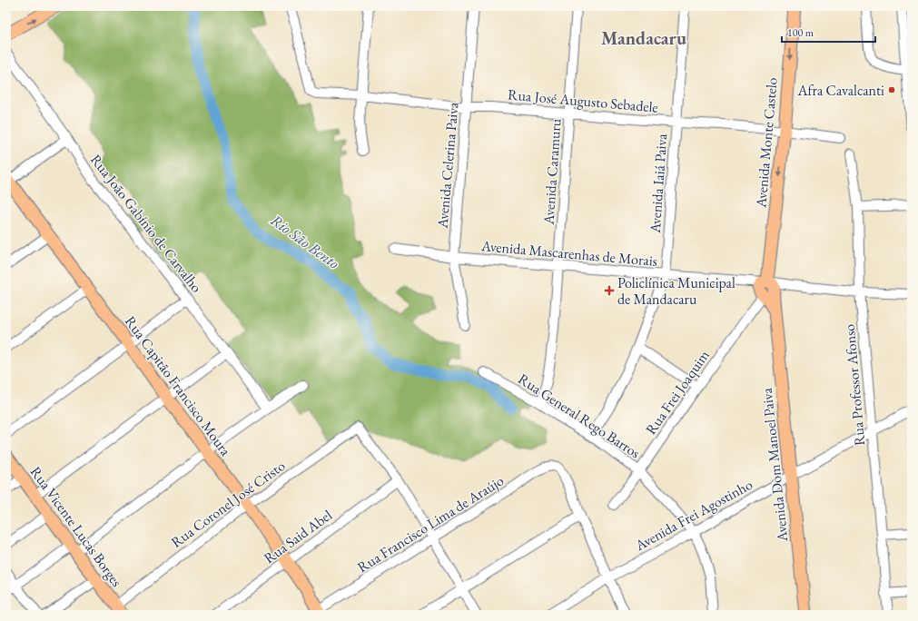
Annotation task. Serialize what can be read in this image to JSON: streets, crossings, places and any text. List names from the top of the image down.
{
  "streets": {
    "main road": [
      "Avenida Monte Castelo",
      "Rua Capitão Francisco Moura",
      "Avenida Dom Manoel Paiva",
      "Rua Vicente Lucas Borges"
    ],
    "street": [
      "Rua José Augusto Sebadele",
      "Avenida Celerina Paiva",
      "Avenida Caramuru",
      "Avenida Iaiá Paiva",
      "Rua João Gabínio de Carvalho",
      "Avenida Mascarenhas de Morais",
      "Rua Professor Afonso",
      "Rua Frei Joaquim",
      "Rua General Rego Barros",
      "Rua Coronel José Cristo",
      "Avenida Frei Agostinho",
      "Rua Francisco Lima de Araújo",
      "Rua Said Abel"
    ]
  },
  "crossings": [
    ["Rua José Augusto Sebadele", "Avenida Monte Castelo"],
    ["Rua José Augusto Sebadele", "Avenida Celerina Paiva"],
    ["Rua José Augusto Sebadele", "Avenida Caramuru"],
    ["Rua José Augusto Sebadele", "Avenida Iaiá Paiva"],
    ["Avenida Monte Castelo", "Avenida Mascarenhas de Morais"],
    ["Avenida Monte Castelo", "Rua Frei Joaquim"],
    ["Avenida Monte Castelo", "Avenida Dom Manoel Paiva"],
    ["Avenida Celerina Paiva", "Avenida Mascarenhas de Morais"],
    ["Avenida Caramuru", "Avenida Mascarenhas de Morais"],
    ["Avenida Caramuru", "Rua General Rego Barros"],
    ["Avenida Iaiá Paiva", "Avenida Mascarenhas de Morais"],
    ["Avenida Iaiá Paiva", "Rua General Rego Barros"],
    ["Avenida Mascarenhas de Morais", "Rua Professor Afonso"],
    ["Avenida Mascarenhas de Morais", "Rua Frei Joaquim"],
    ["Rua Professor Afonso", "Avenida Frei Agostinho"],
    ["Rua Capitão Francisco Moura", "Rua Coronel José Cristo"],
    ["Rua Capitão Francisco Moura", "Rua Francisco Lima de Araújo"],
    ["Rua Capitão Francisco Moura", "Rua Said Abel"],
    ["Rua Frei Joaquim", "Rua General Rego Barros"],
    ["Rua General Rego Barros", "Avenida Frei Agostinho"],
    ["Avenida Dom Manoel Paiva", "Avenida Frei Agostinho"],
    ["Rua Coronel José Cristo", "Rua Vicente Lucas Borges"],
    ["Rua Coronel José Cristo", "Rua Said Abel"]
  ],
  "one_way": ["Avenida Monte Castelo"],
  "districts": ["Mandacaru"],
  "water": ["Rio São Bento"],
  "places": {
    "other": ["Afra Cavalcanti"],
    "health": ["Policlínica Municipal de Mandacaru"]
  },
  "scale_bar": "100 m"
}
